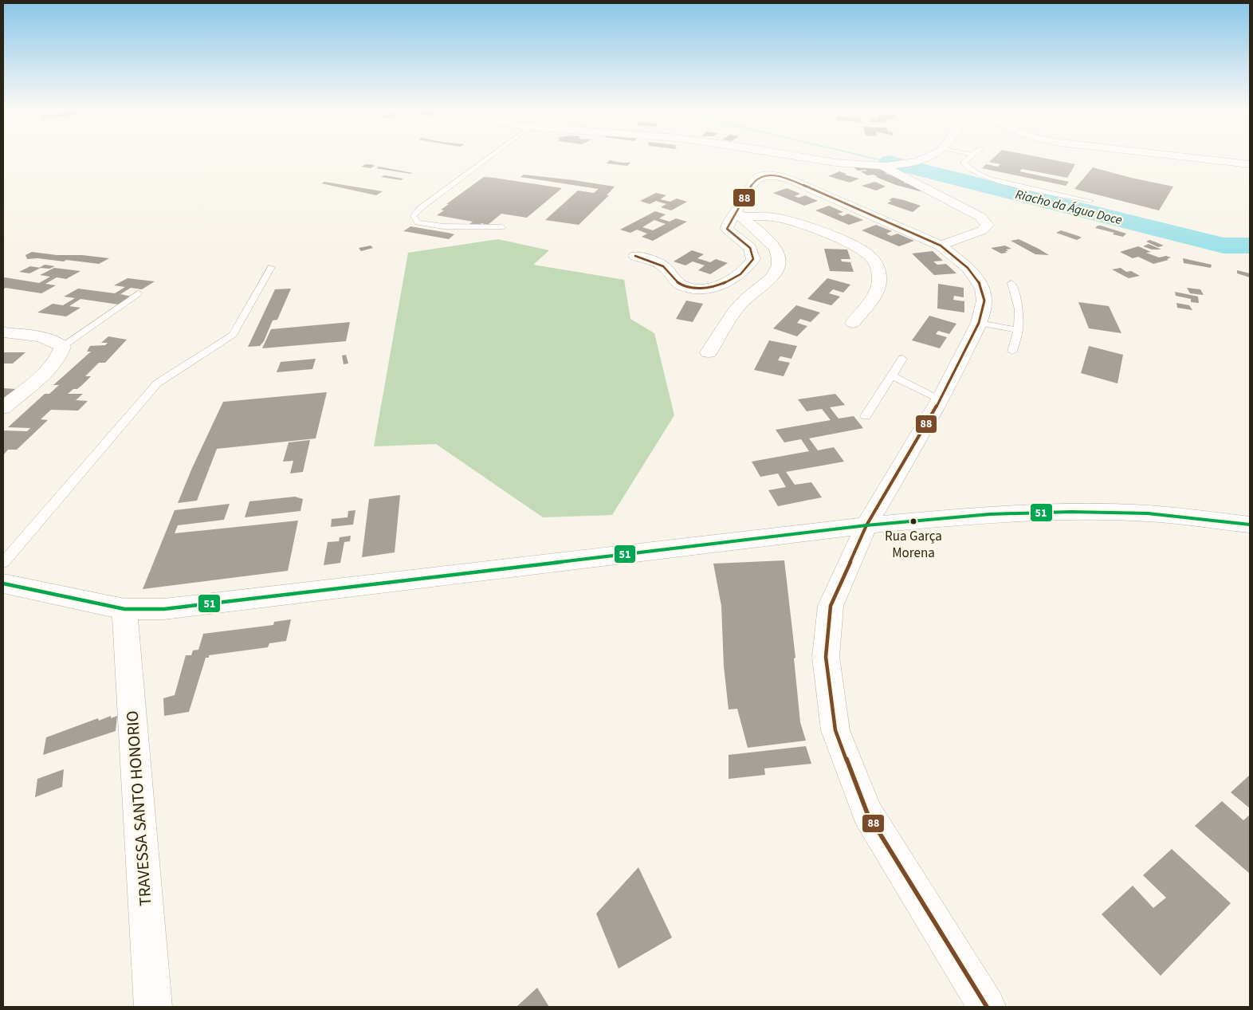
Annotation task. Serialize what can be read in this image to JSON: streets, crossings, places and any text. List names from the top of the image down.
{
  "streets": {
    "street": ["TRAVESSA SANTO HONORIO"]
  },
  "water": ["Riacho da Água Doce"],
  "places": ["Rua Garça Morena"],
  "lines": ["transit line 88", "transit line 51"]
}
